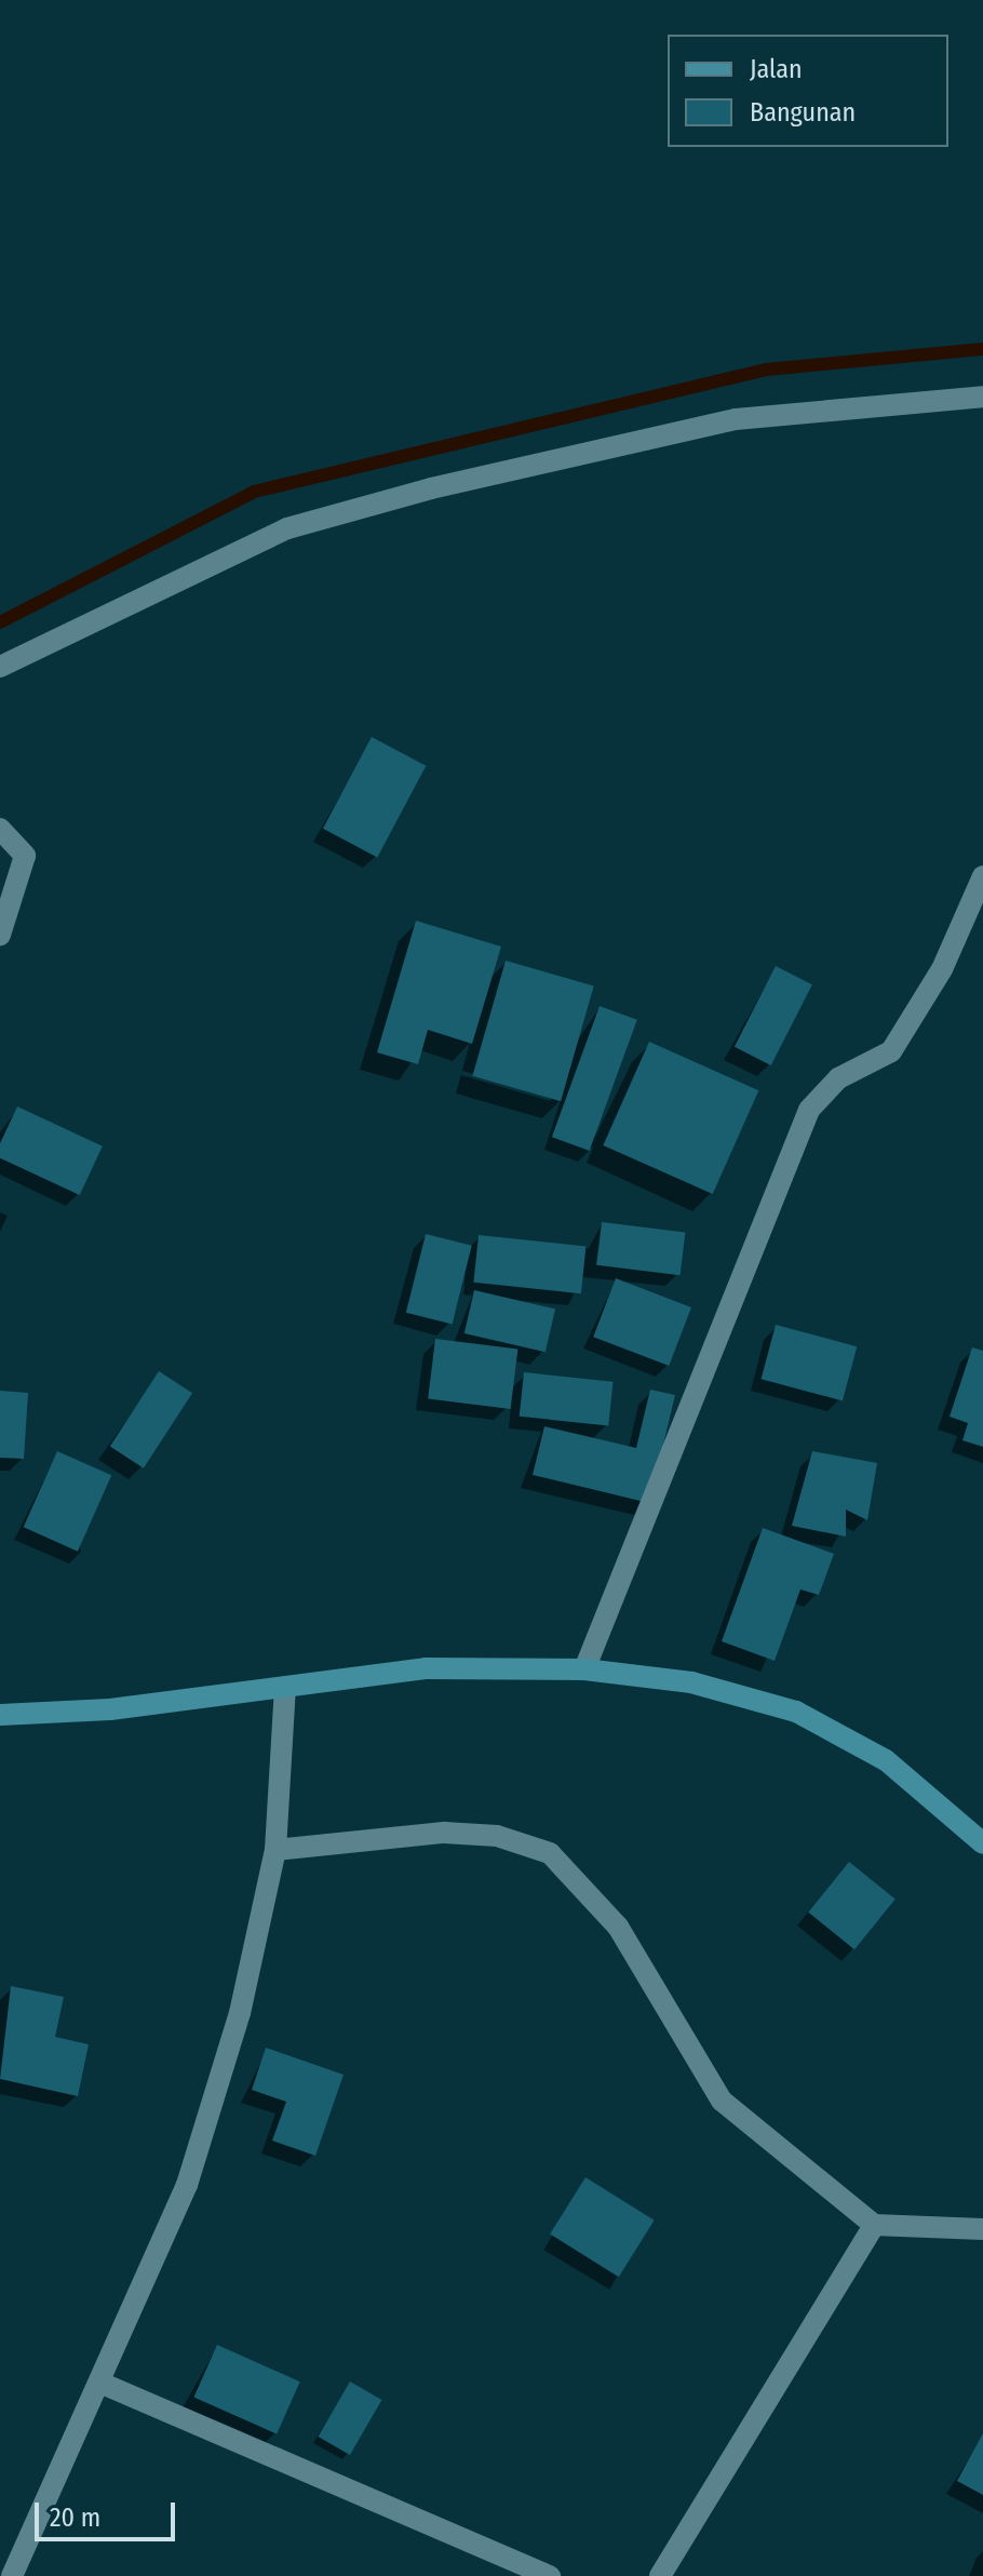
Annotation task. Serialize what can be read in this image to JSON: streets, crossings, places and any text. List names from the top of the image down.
{
  "legend": ["Jalan", "Bangunan"],
  "scale_bar": "20 m"
}
